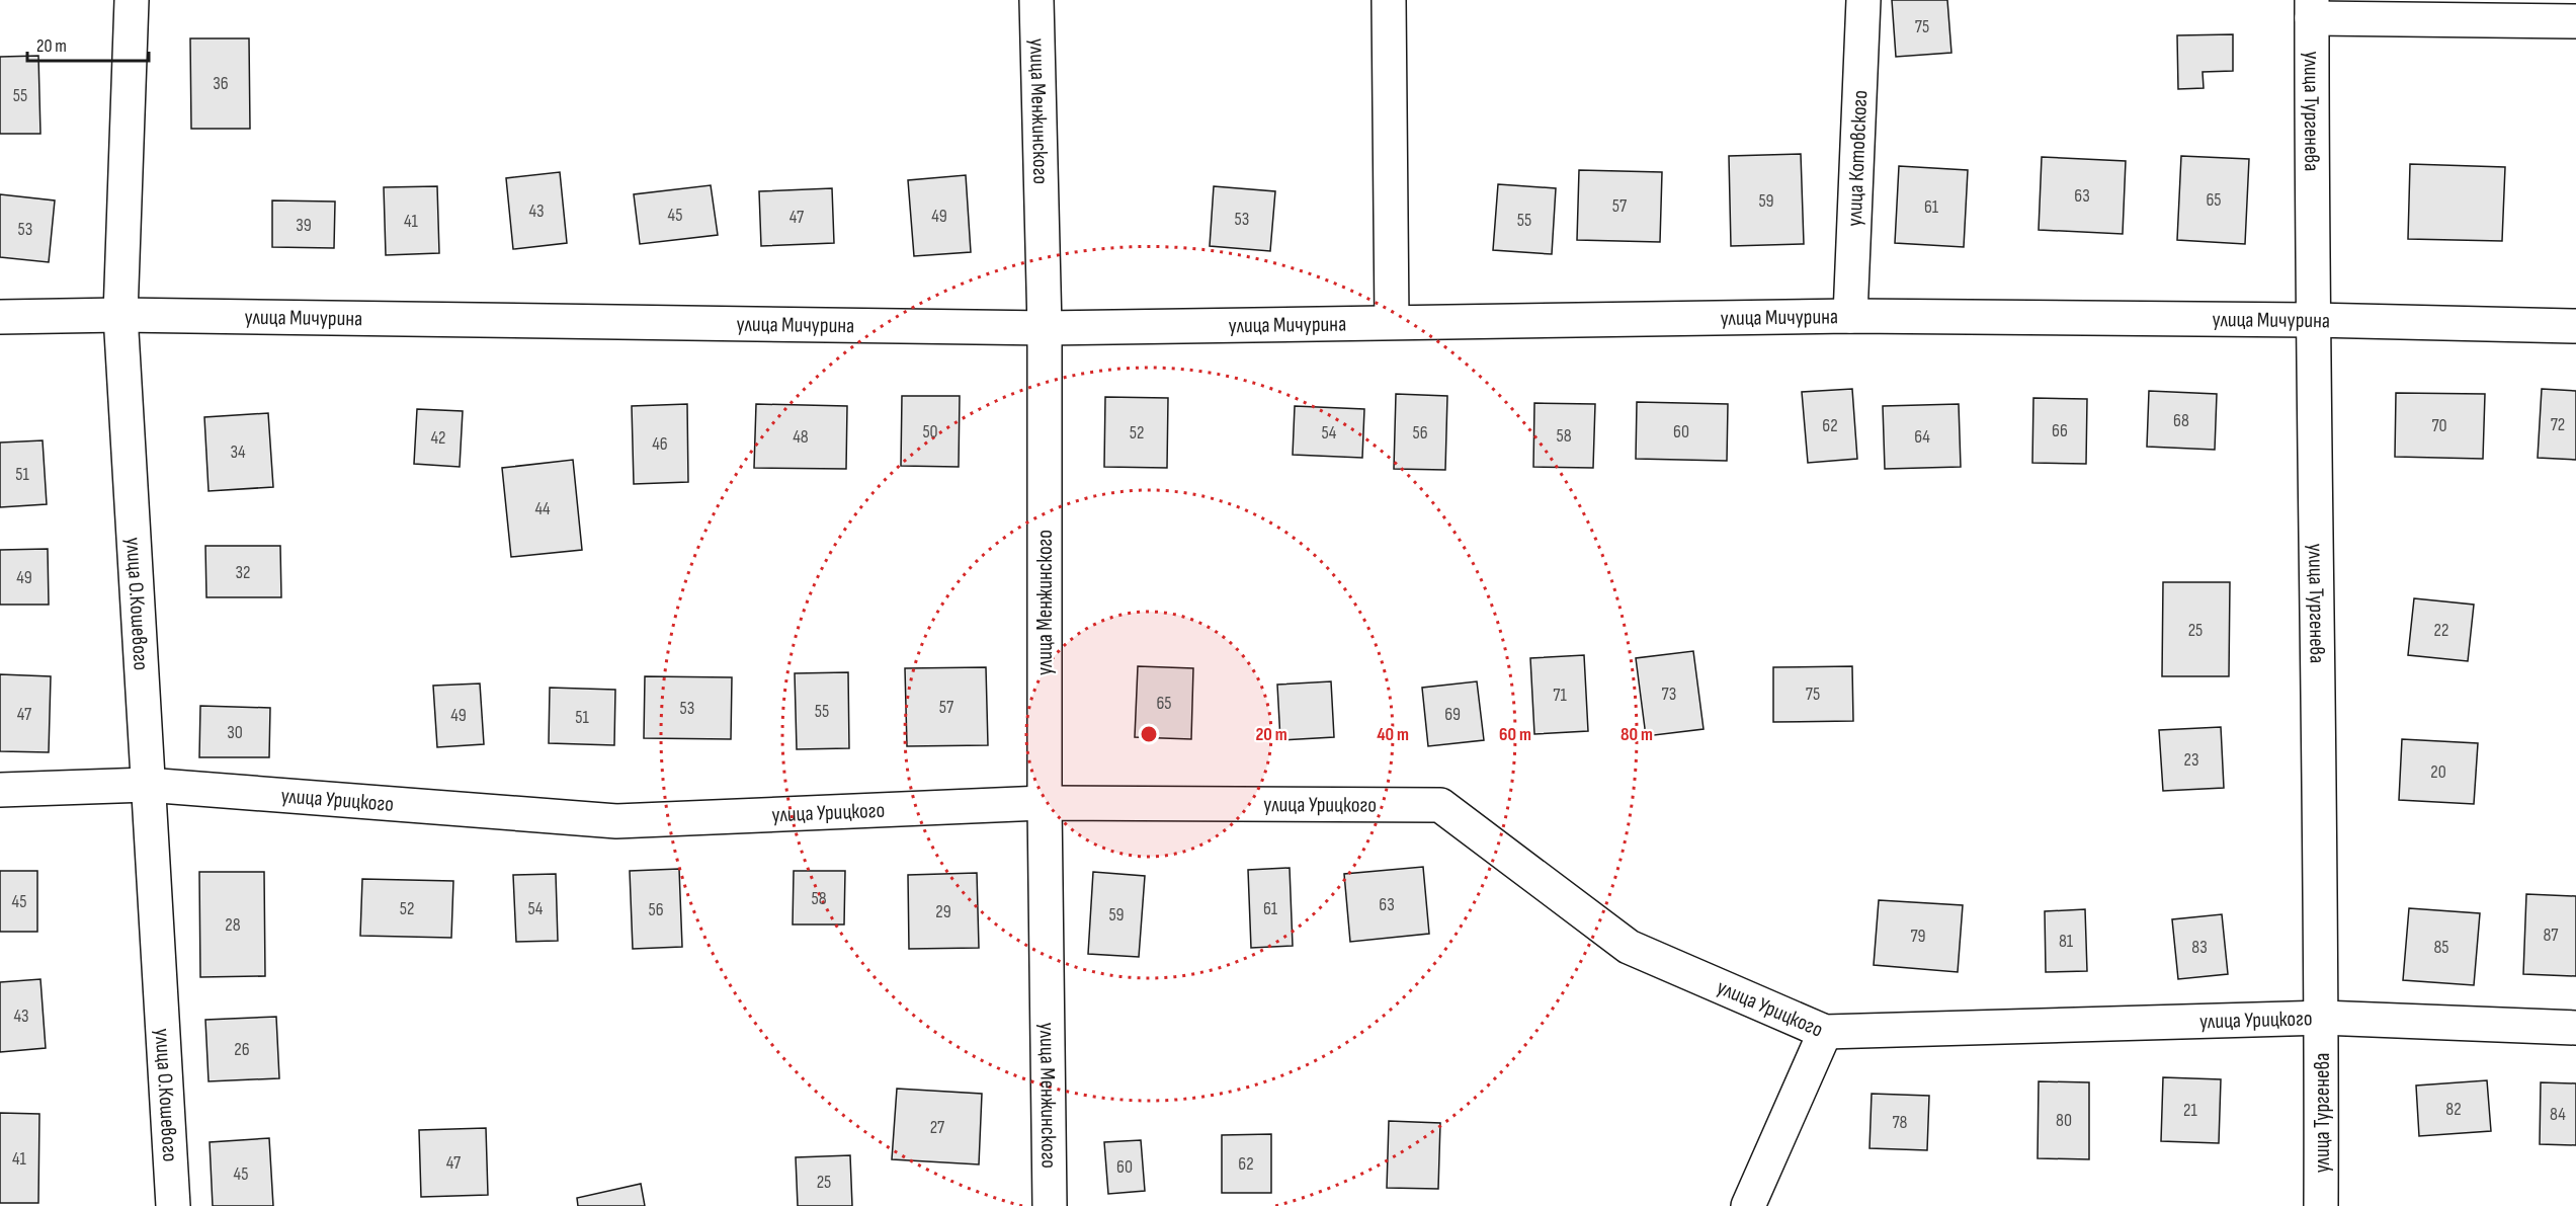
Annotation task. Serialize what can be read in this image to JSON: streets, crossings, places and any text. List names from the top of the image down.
{
  "streets": {
    "street": [
      "улица Менжинского",
      "улица Тургенева",
      "улица Котовского",
      "улица Мичурина",
      "улица О.Кошевого",
      "улица Урицкого"
    ]
  },
  "crossings": [
    ["улица Менжинского", "улица Мичурина"],
    ["улица Менжинского", "улица Урицкого"],
    ["улица Тургенева", "улица Мичурина"],
    ["улица Тургенева", "улица Урицкого"],
    ["улица Котовского", "улица Мичурина"],
    ["улица Мичурина", "улица О.Кошевого"],
    ["улица О.Кошевого", "улица Урицкого"]
  ],
  "house_numbers": [
    "75",
    "36",
    "55",
    "63",
    "65",
    "59",
    "57",
    "61",
    "43",
    "45",
    "49",
    "47",
    "53",
    "55",
    "41",
    "39",
    "53",
    "68",
    "72",
    "62",
    "70",
    "66",
    "50",
    "60",
    "52",
    "54",
    "56",
    "58",
    "48",
    "64",
    "42",
    "46",
    "34",
    "51",
    "44",
    "32",
    "49",
    "25",
    "22",
    "73",
    "75",
    "71",
    "65",
    "57",
    "53",
    "55",
    "47",
    "69",
    "49",
    "51",
    "30",
    "23",
    "20",
    "58",
    "45",
    "63",
    "52",
    "54",
    "61",
    "56",
    "29",
    "59",
    "28",
    "87",
    "79",
    "81",
    "83",
    "85",
    "43",
    "26",
    "82",
    "21",
    "84",
    "80",
    "78",
    "27",
    "41",
    "47",
    "62",
    "60",
    "45",
    "25"
  ],
  "scale_bar": "20 m",
  "rings": [
    "20 m",
    "40 m",
    "60 m",
    "80 m"
  ]
}
